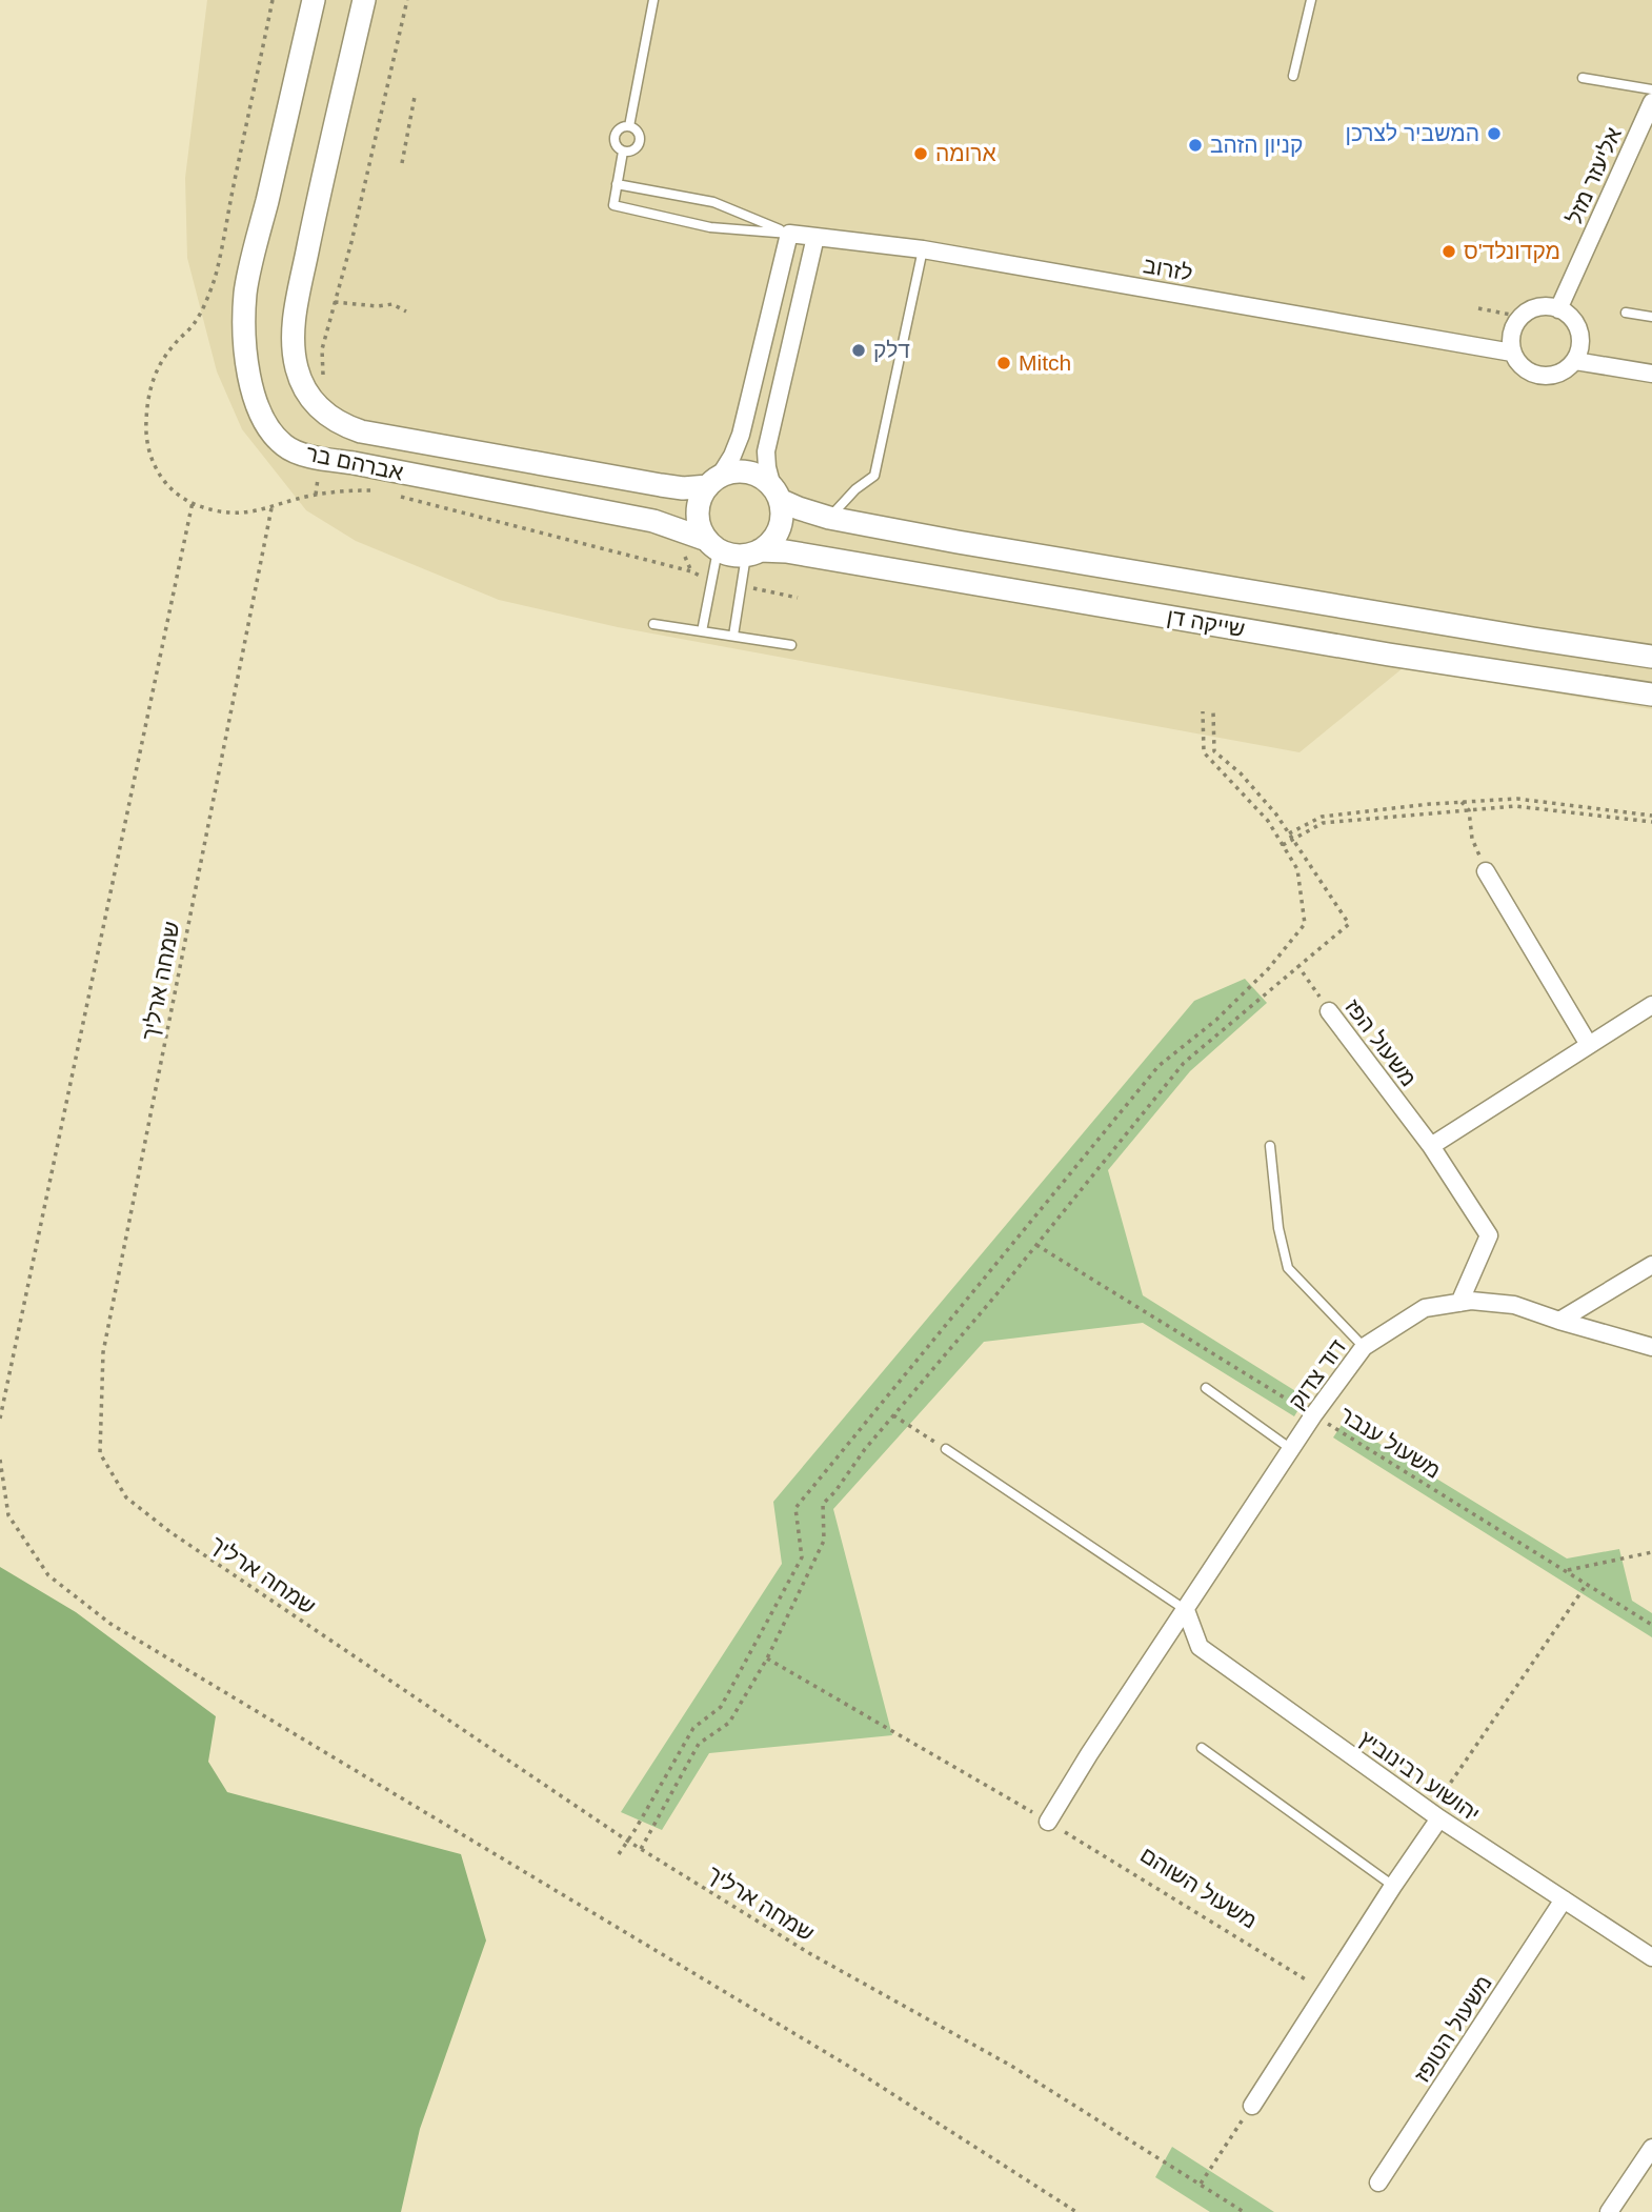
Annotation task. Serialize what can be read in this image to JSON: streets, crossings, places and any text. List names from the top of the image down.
{
  "streets": {
    "street": [
      "אליעזר מזל",
      "לזרוב",
      "אברהם בר",
      "שייקה דן",
      "משעול הפז",
      "דוד צדוק",
      "יהושוע רבינוביץ",
      "משעול הטופז"
    ],
    "path": ["שמחה ארליך", "משעול ענבר", "משעול השוהם"]
  },
  "crossings": [
    ["אליעזר מזל", "לזרוב"],
    ["אברהם בר", "שייקה דן"],
    ["משעול הפז", "דוד צדוק"],
    ["דוד צדוק", "משעול ענבר"],
    ["דוד צדוק", "יהושוע רבינוביץ"],
    ["דוד צדוק", "משעול השוהם"],
    ["יהושוע רבינוביץ", "משעול הטופז"]
  ],
  "places": [
    "המשביר לצרכן",
    "קניון הזהב",
    "ארומה",
    "מקדונלד'ס",
    "דלק",
    "Mitch"
  ]
}
